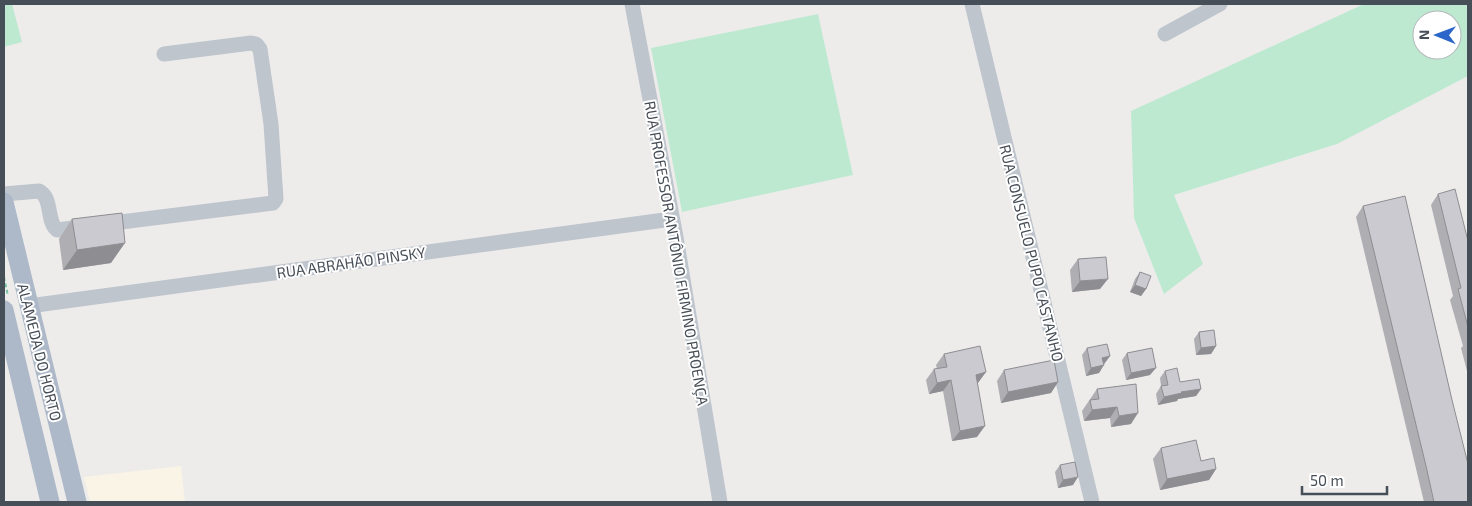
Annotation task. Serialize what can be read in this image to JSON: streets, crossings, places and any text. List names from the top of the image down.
{
  "streets": {
    "main road": ["ALAMEDA DO HORTO"],
    "street": ["RUA PROFESSOR ANTÔNIO FIRMINO PROENÇA", "RUA CONSUELO PUPO CASTANHO", "RUA ABRAHÃO PINSKY"]
  },
  "crossings": [
    ["RUA PROFESSOR ANTÔNIO FIRMINO PROENÇA", "RUA ABRAHÃO PINSKY"],
    ["RUA ABRAHÃO PINSKY", "ALAMEDA DO HORTO"]
  ],
  "scale_bar": "50 m",
  "north": "left"
}
